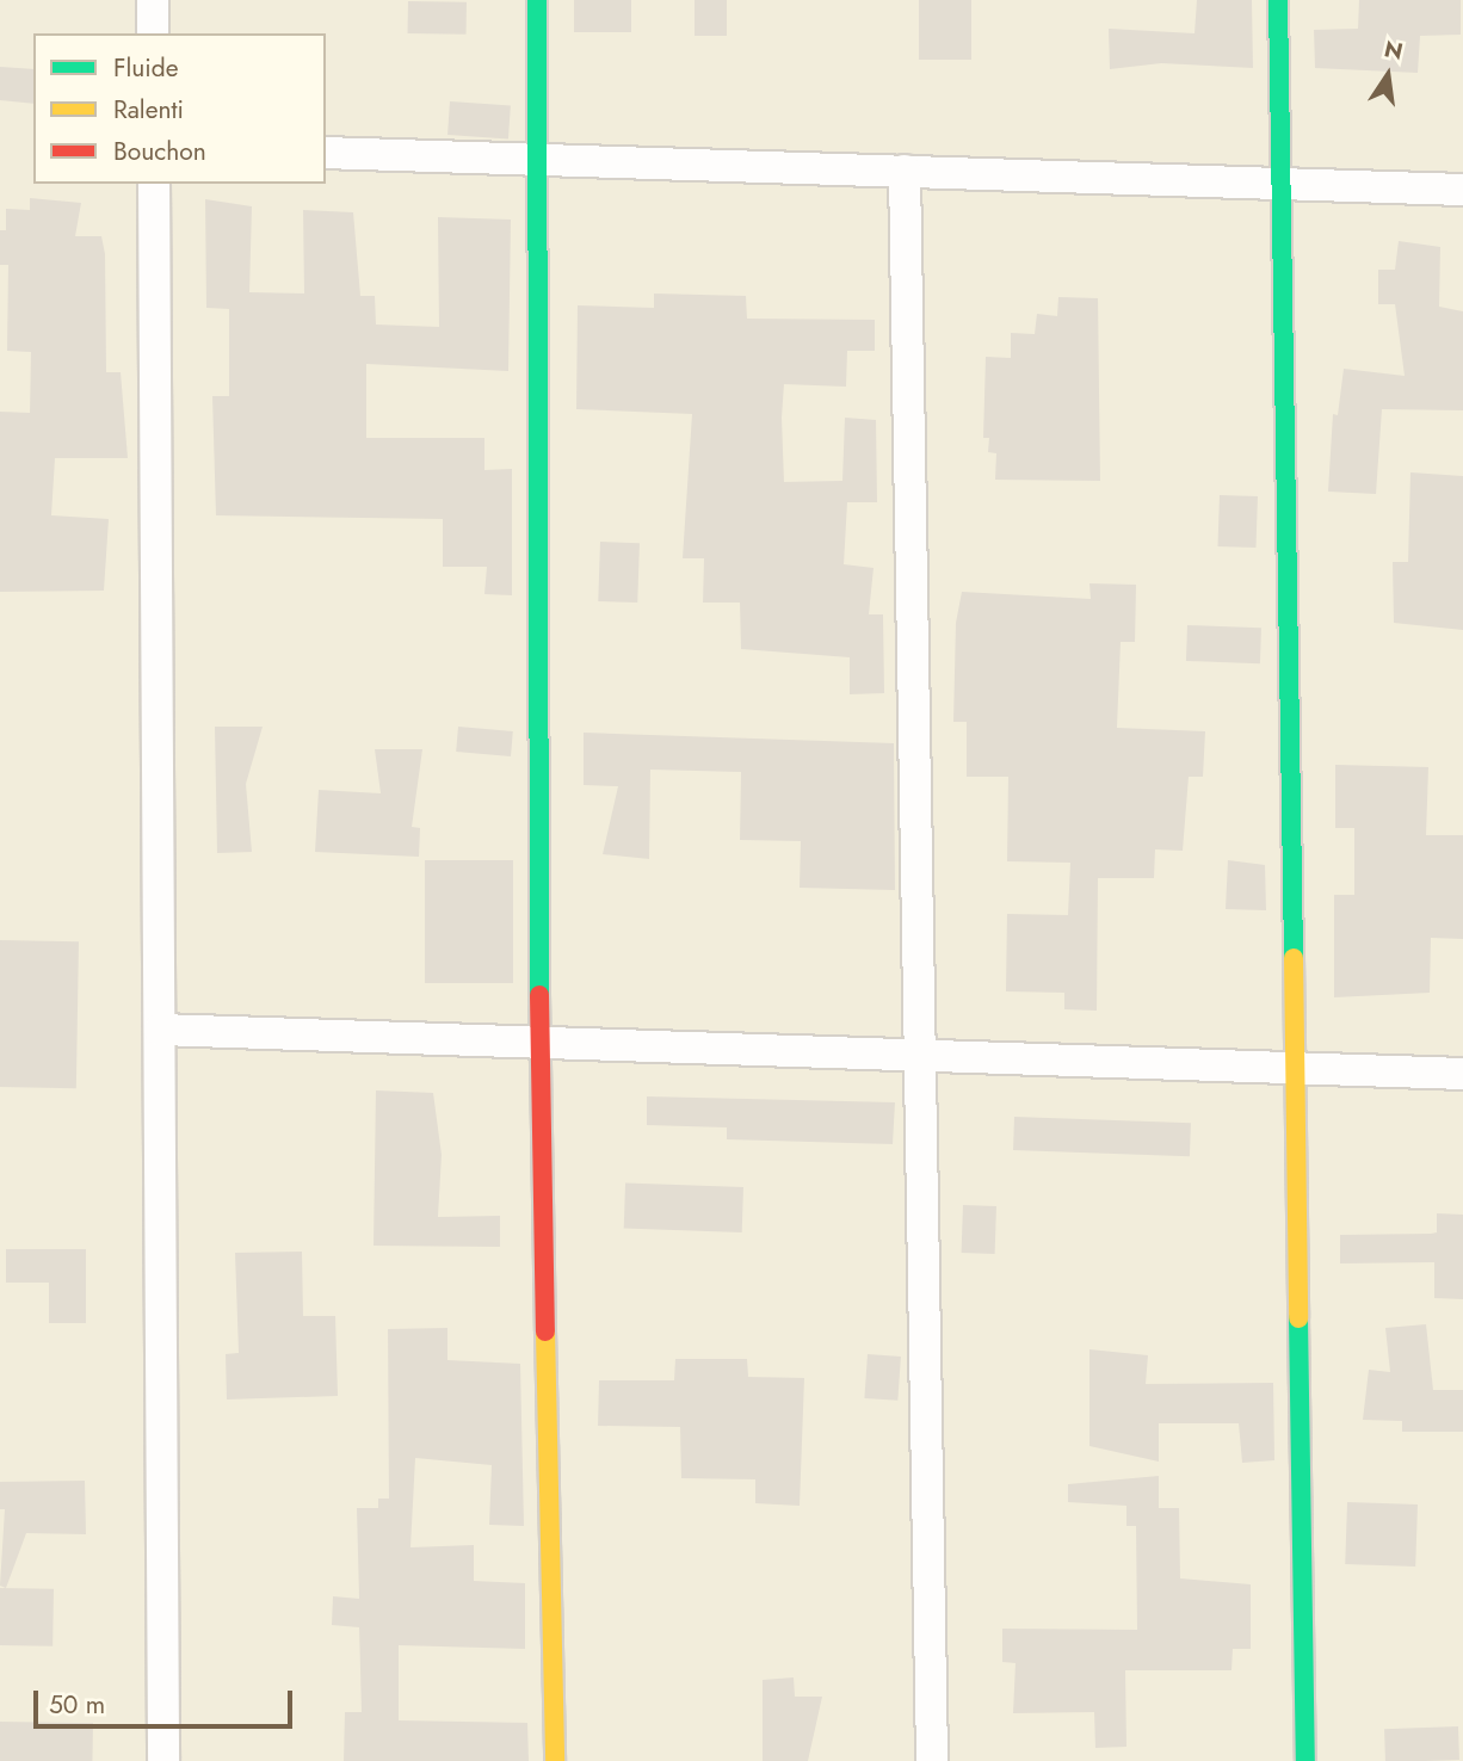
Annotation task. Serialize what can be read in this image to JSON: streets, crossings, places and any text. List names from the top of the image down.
{
  "legend": ["Fluide", "Ralenti", "Bouchon"],
  "scale_bar": "50 m",
  "north": "top"
}
